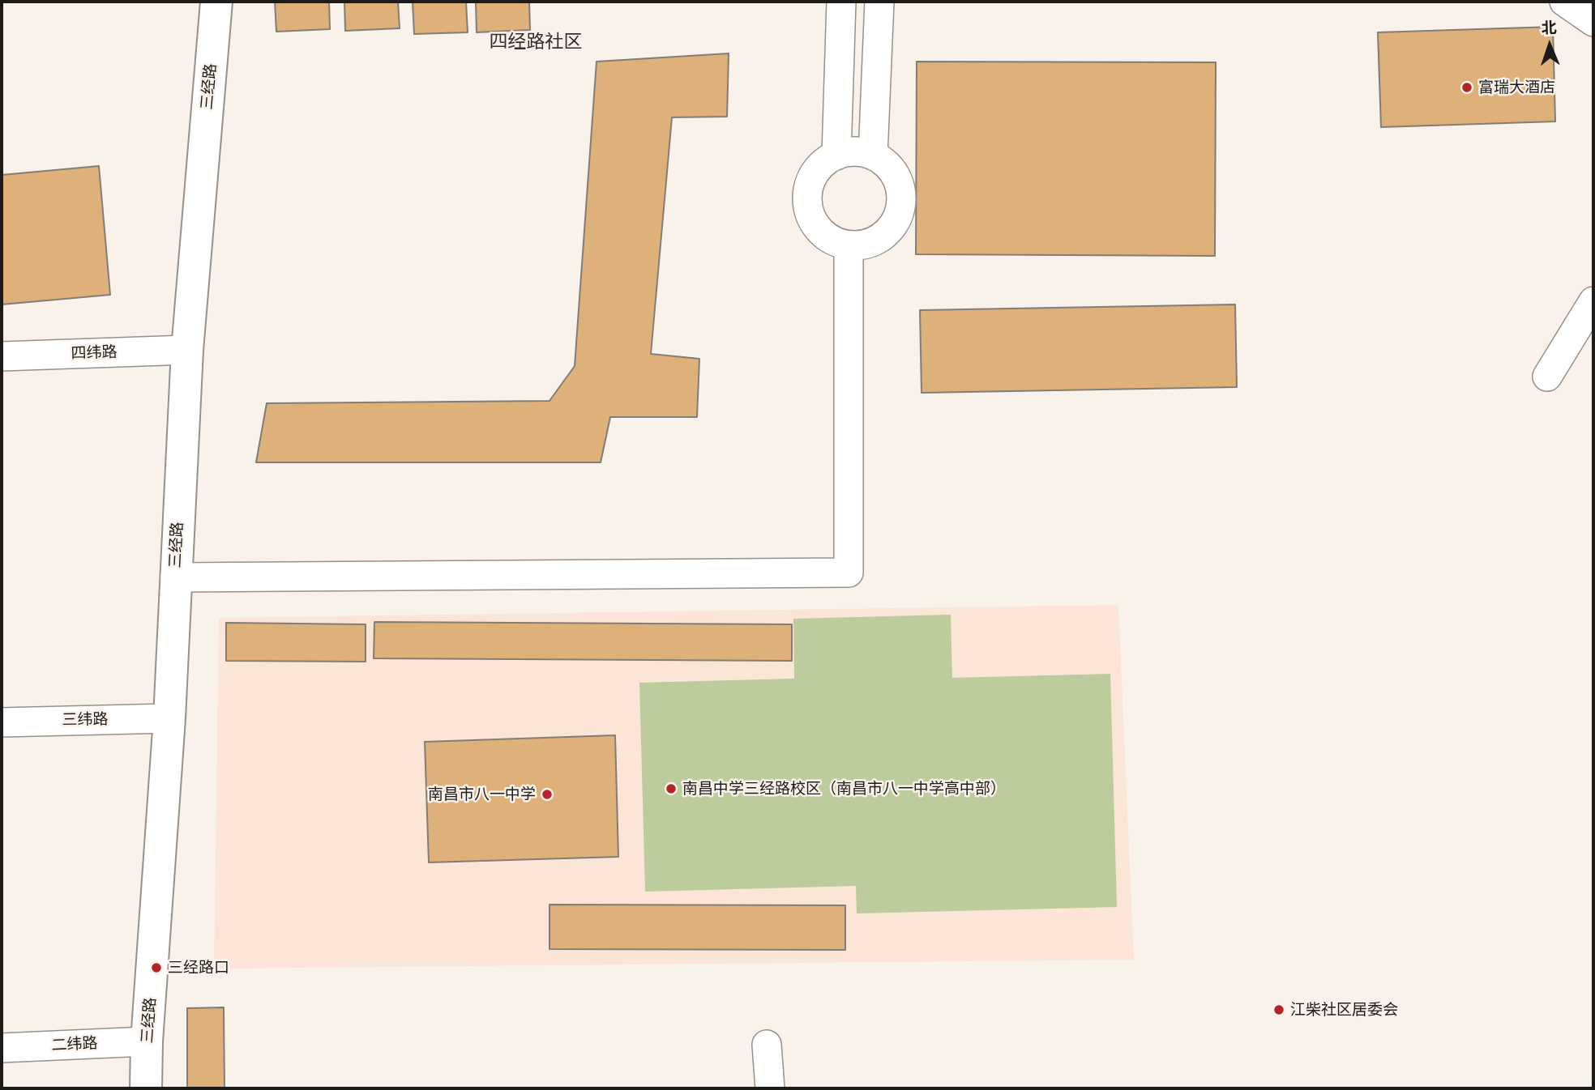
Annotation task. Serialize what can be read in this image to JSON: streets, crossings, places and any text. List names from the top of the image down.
{
  "streets": {
    "main road": ["三经路"],
    "street": ["四纬路", "三纬路", "二纬路"]
  },
  "crossings": [
    ["三经路", "四纬路"],
    ["三经路", "三纬路"],
    ["三经路", "二纬路"]
  ],
  "districts": ["四经路社区"],
  "places": [
    "富瑞大酒店",
    "南昌中学三经路校区（南昌市八一中学高中部）",
    "南昌市八一中学",
    "三经路口",
    "江柴社区居委会"
  ],
  "north": "top"
}
